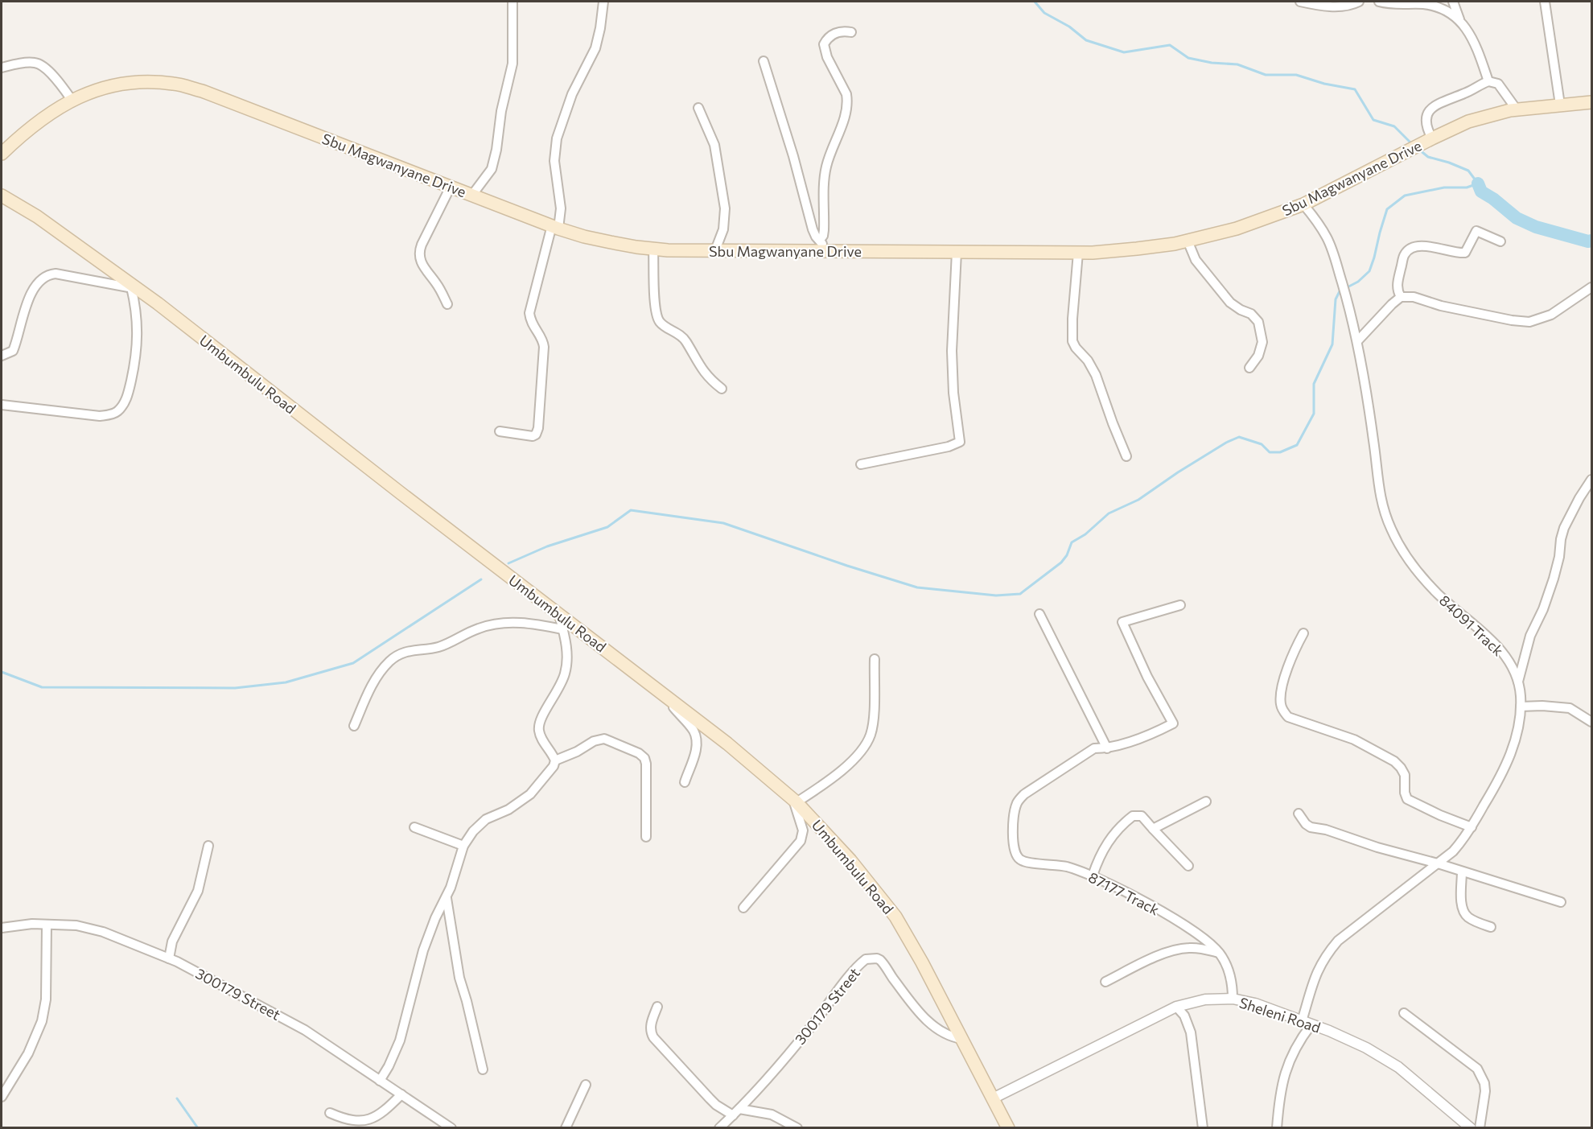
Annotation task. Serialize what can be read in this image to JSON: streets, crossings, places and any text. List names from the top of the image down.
{
  "streets": {
    "main road": ["Sbu Magwanyane Drive", "Umbumbulu Road"],
    "street": [
      "84091 Track",
      "87177 Track",
      "300179 Street",
      "Sheleni Road"
    ]
  },
  "crossings": [
    ["Sbu Magwanyane Drive", "84091 Track"],
    ["Umbumbulu Road", "300179 Street"],
    ["Umbumbulu Road", "Sheleni Road"],
    ["84091 Track", "Sheleni Road"],
    ["87177 Track", "Sheleni Road"]
  ]
}
